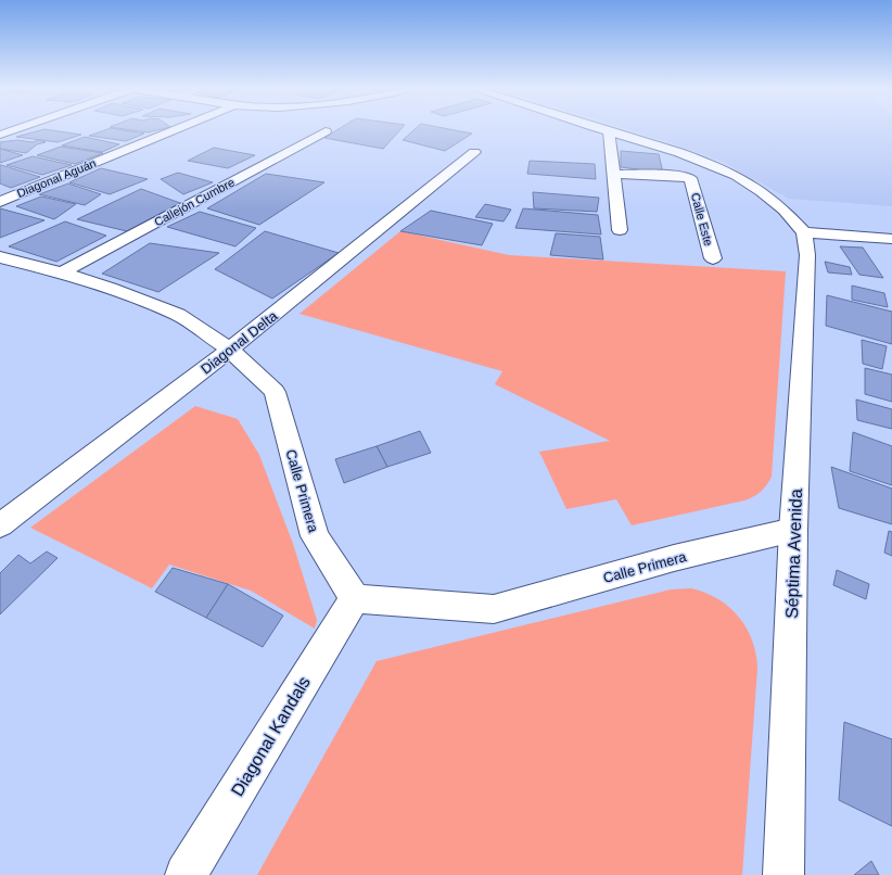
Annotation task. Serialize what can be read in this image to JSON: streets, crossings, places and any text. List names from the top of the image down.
{
  "streets": {
    "street": [
      "Diagonal Aguán",
      "Callejón Cumbre",
      "Calle Este",
      "Diagonal Delta",
      "Calle Primera",
      "Séptima Avenida",
      "Diagonal Kandals"
    ]
  },
  "crossings": [
    ["Callejón Cumbre", "Calle Primera"],
    ["Diagonal Delta", "Calle Primera"],
    ["Calle Primera", "Séptima Avenida"],
    ["Calle Primera", "Diagonal Kandals"]
  ]
}
